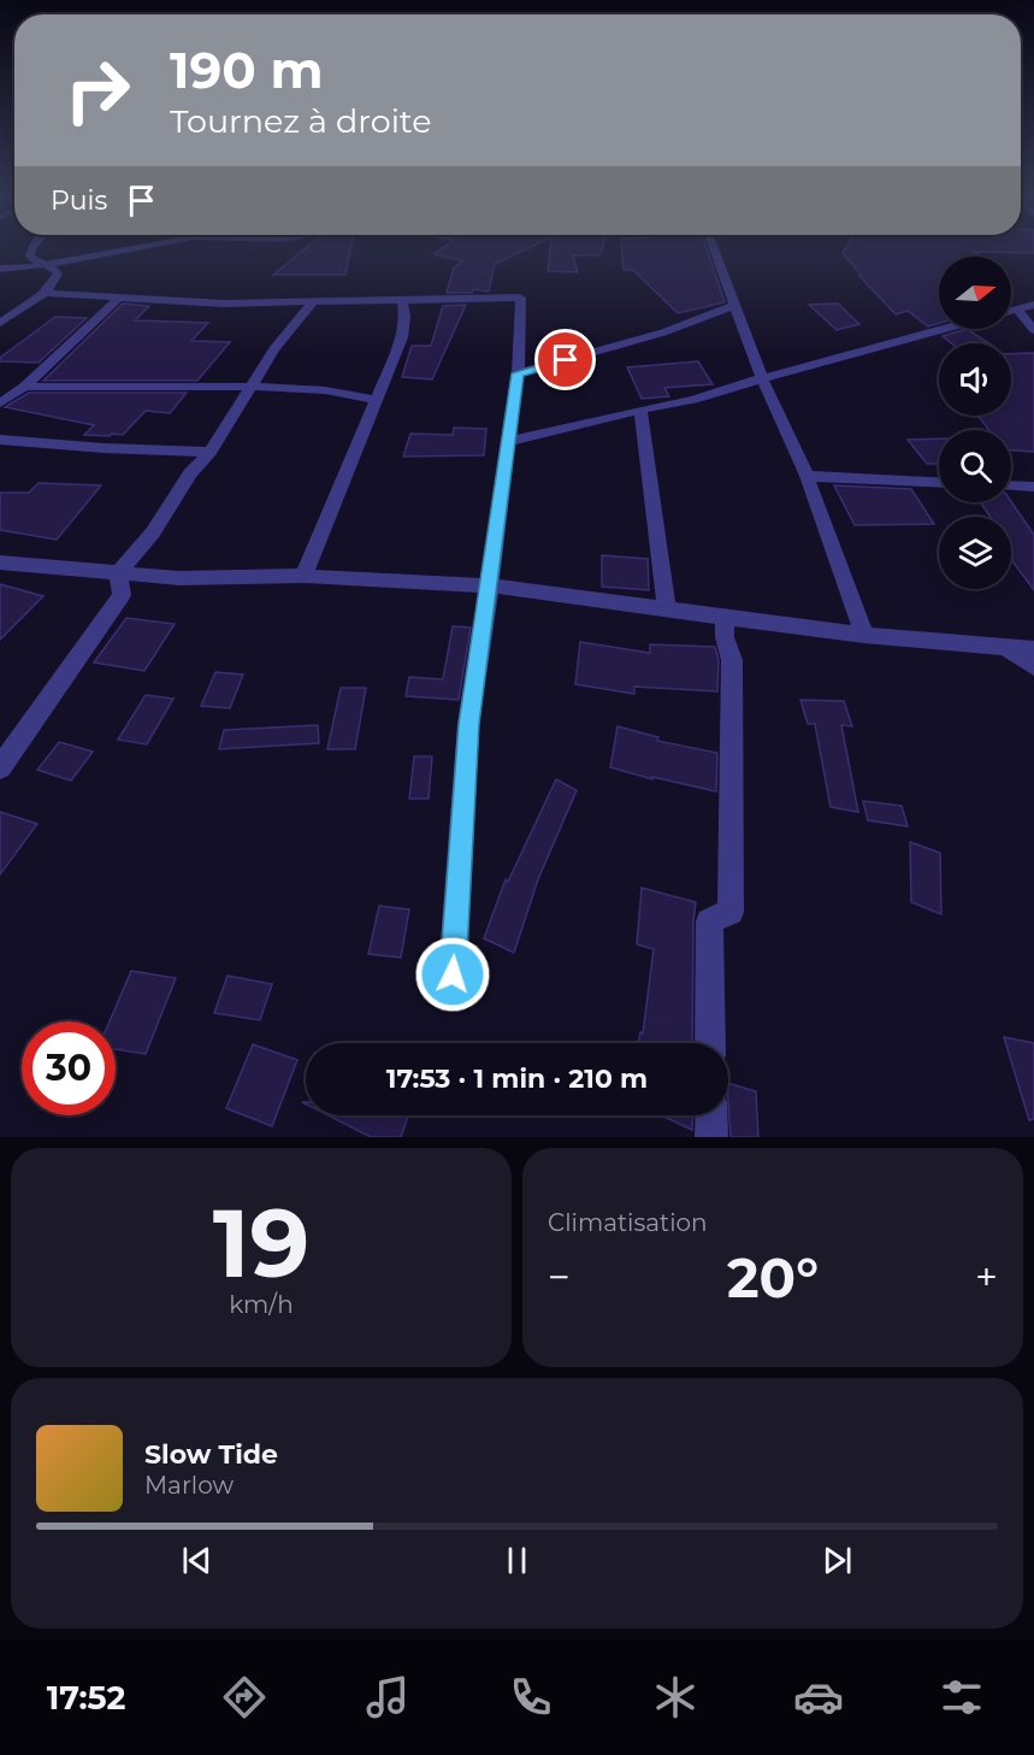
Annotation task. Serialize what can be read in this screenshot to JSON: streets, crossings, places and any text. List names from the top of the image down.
{
  "north": "right",
  "page": {
    "turn": ["190 m", "Tournez à droite"],
    "then": "Puis",
    "limit": "30",
    "trip": "17:53 · 1 min · 210 m",
    "tile": [
      ["19", "km/h"],
      "Climatisation"
    ],
    "heat": ["−", "20°", "+"],
    "song": ["Slow Tide", "Marlow"],
    "tabs": "17:52"
  }
}
